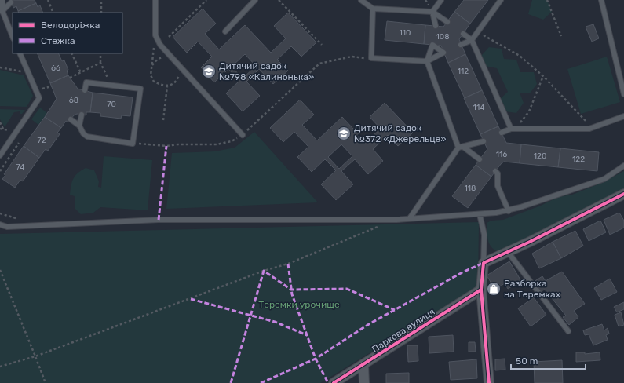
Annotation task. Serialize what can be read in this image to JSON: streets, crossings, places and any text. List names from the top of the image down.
{
  "streets": {
    "street": ["Паркова вулиця"]
  },
  "parks": ["Теремки урочище"],
  "places": {
    "school or university": ["Дитячий садок №798 «Калинонька»", "Дитячий садок №372 «Джерельце»"],
    "shop": ["Разборка на Теремках"]
  },
  "house_numbers": [
    "110",
    "108",
    "66",
    "112",
    "68",
    "70",
    "114",
    "72",
    "116",
    "120",
    "122",
    "74",
    "118"
  ],
  "legend": ["Велодоріжка", "Стежка"],
  "scale_bar": "50 m"
}
